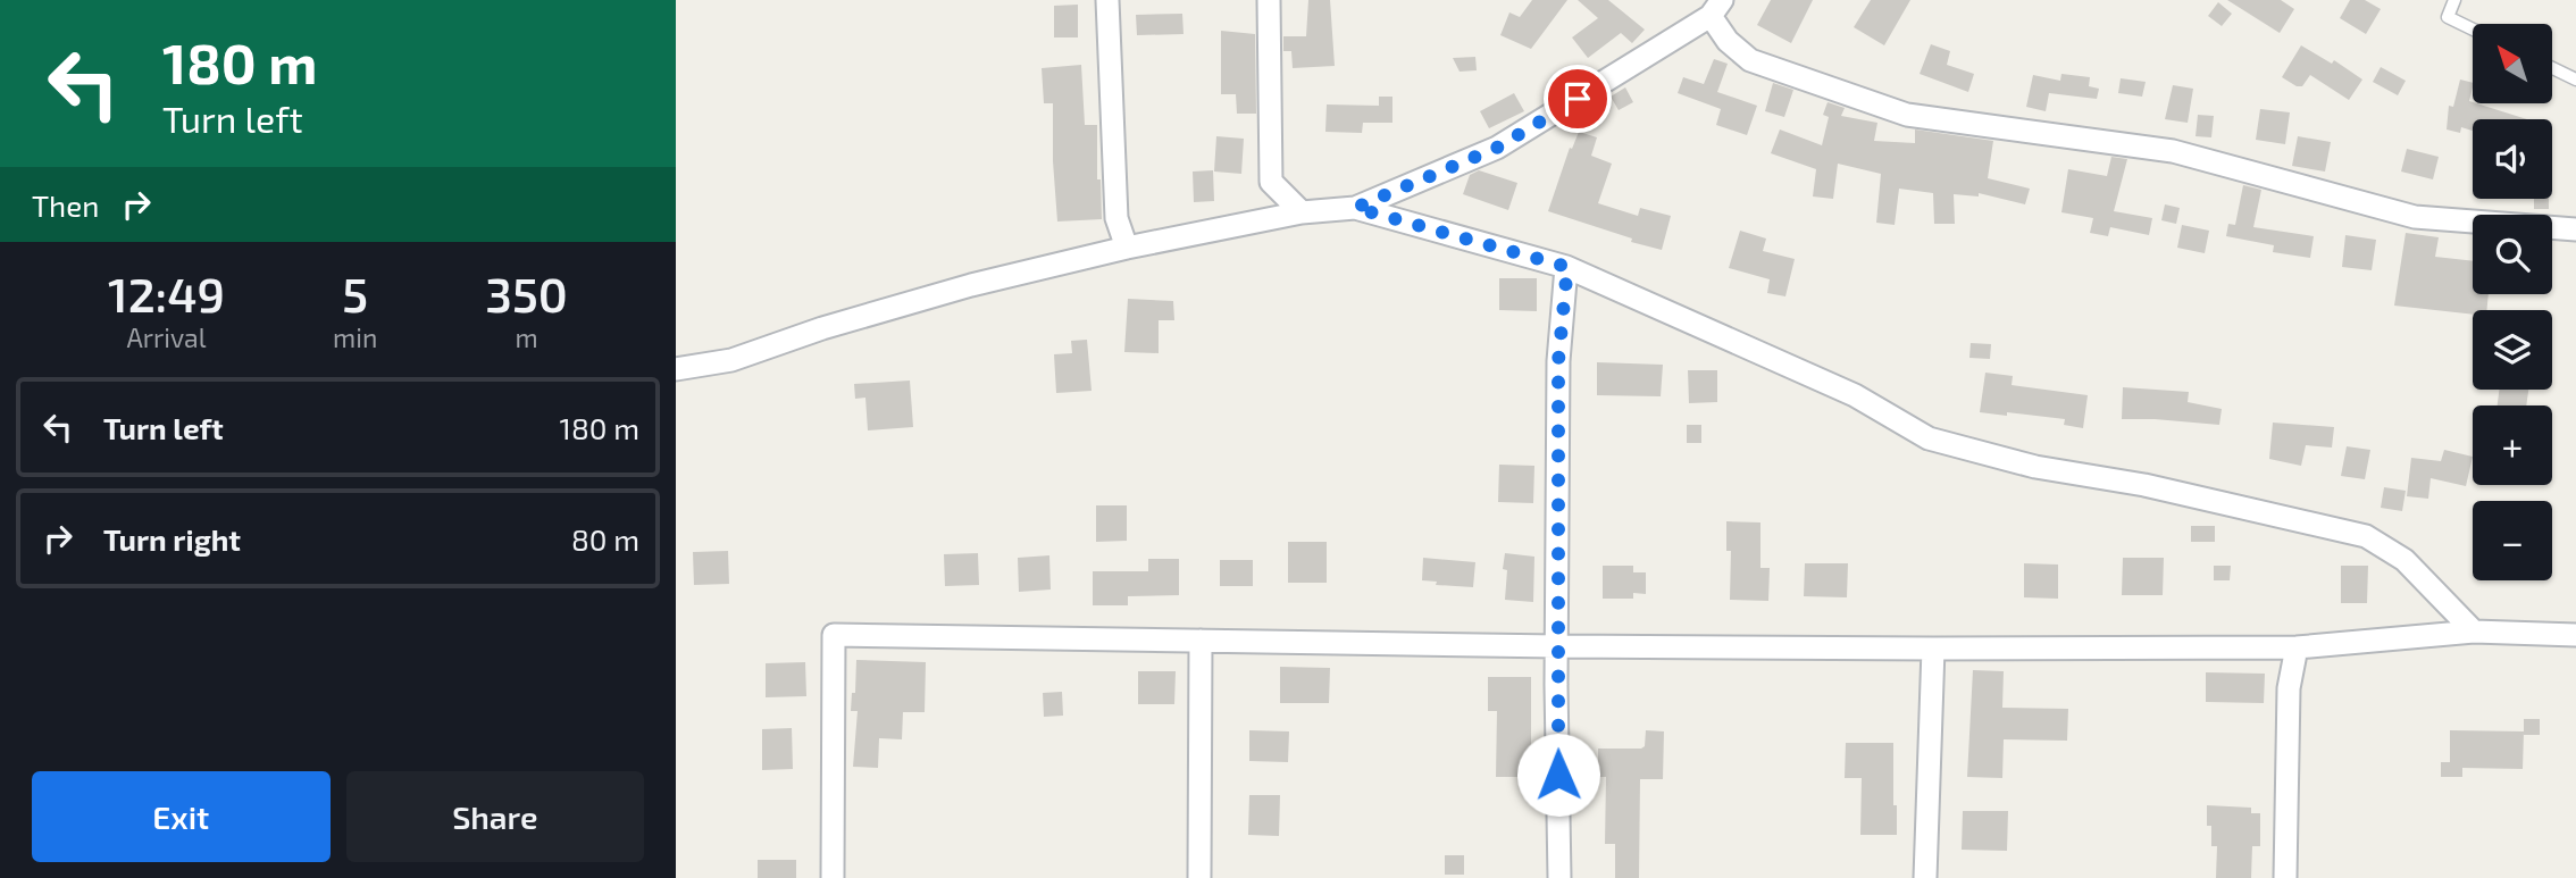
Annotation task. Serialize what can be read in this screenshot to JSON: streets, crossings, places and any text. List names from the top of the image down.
{
  "north": "top left",
  "page": {
    "turn": ["180 m", "Turn left"],
    "map_buttons": ["+", "−"],
    "then": "Then",
    "eta": [
      "12:49",
      "Arrival",
      "5",
      "min",
      "350",
      "m"
    ],
    "list": [
      {
        "name": "Turn left",
        "value": "180 m"
      },
      {
        "name": "Turn right",
        "value": "80 m"
      }
    ],
    "buttons": ["Exit", "Share"]
  }
}
